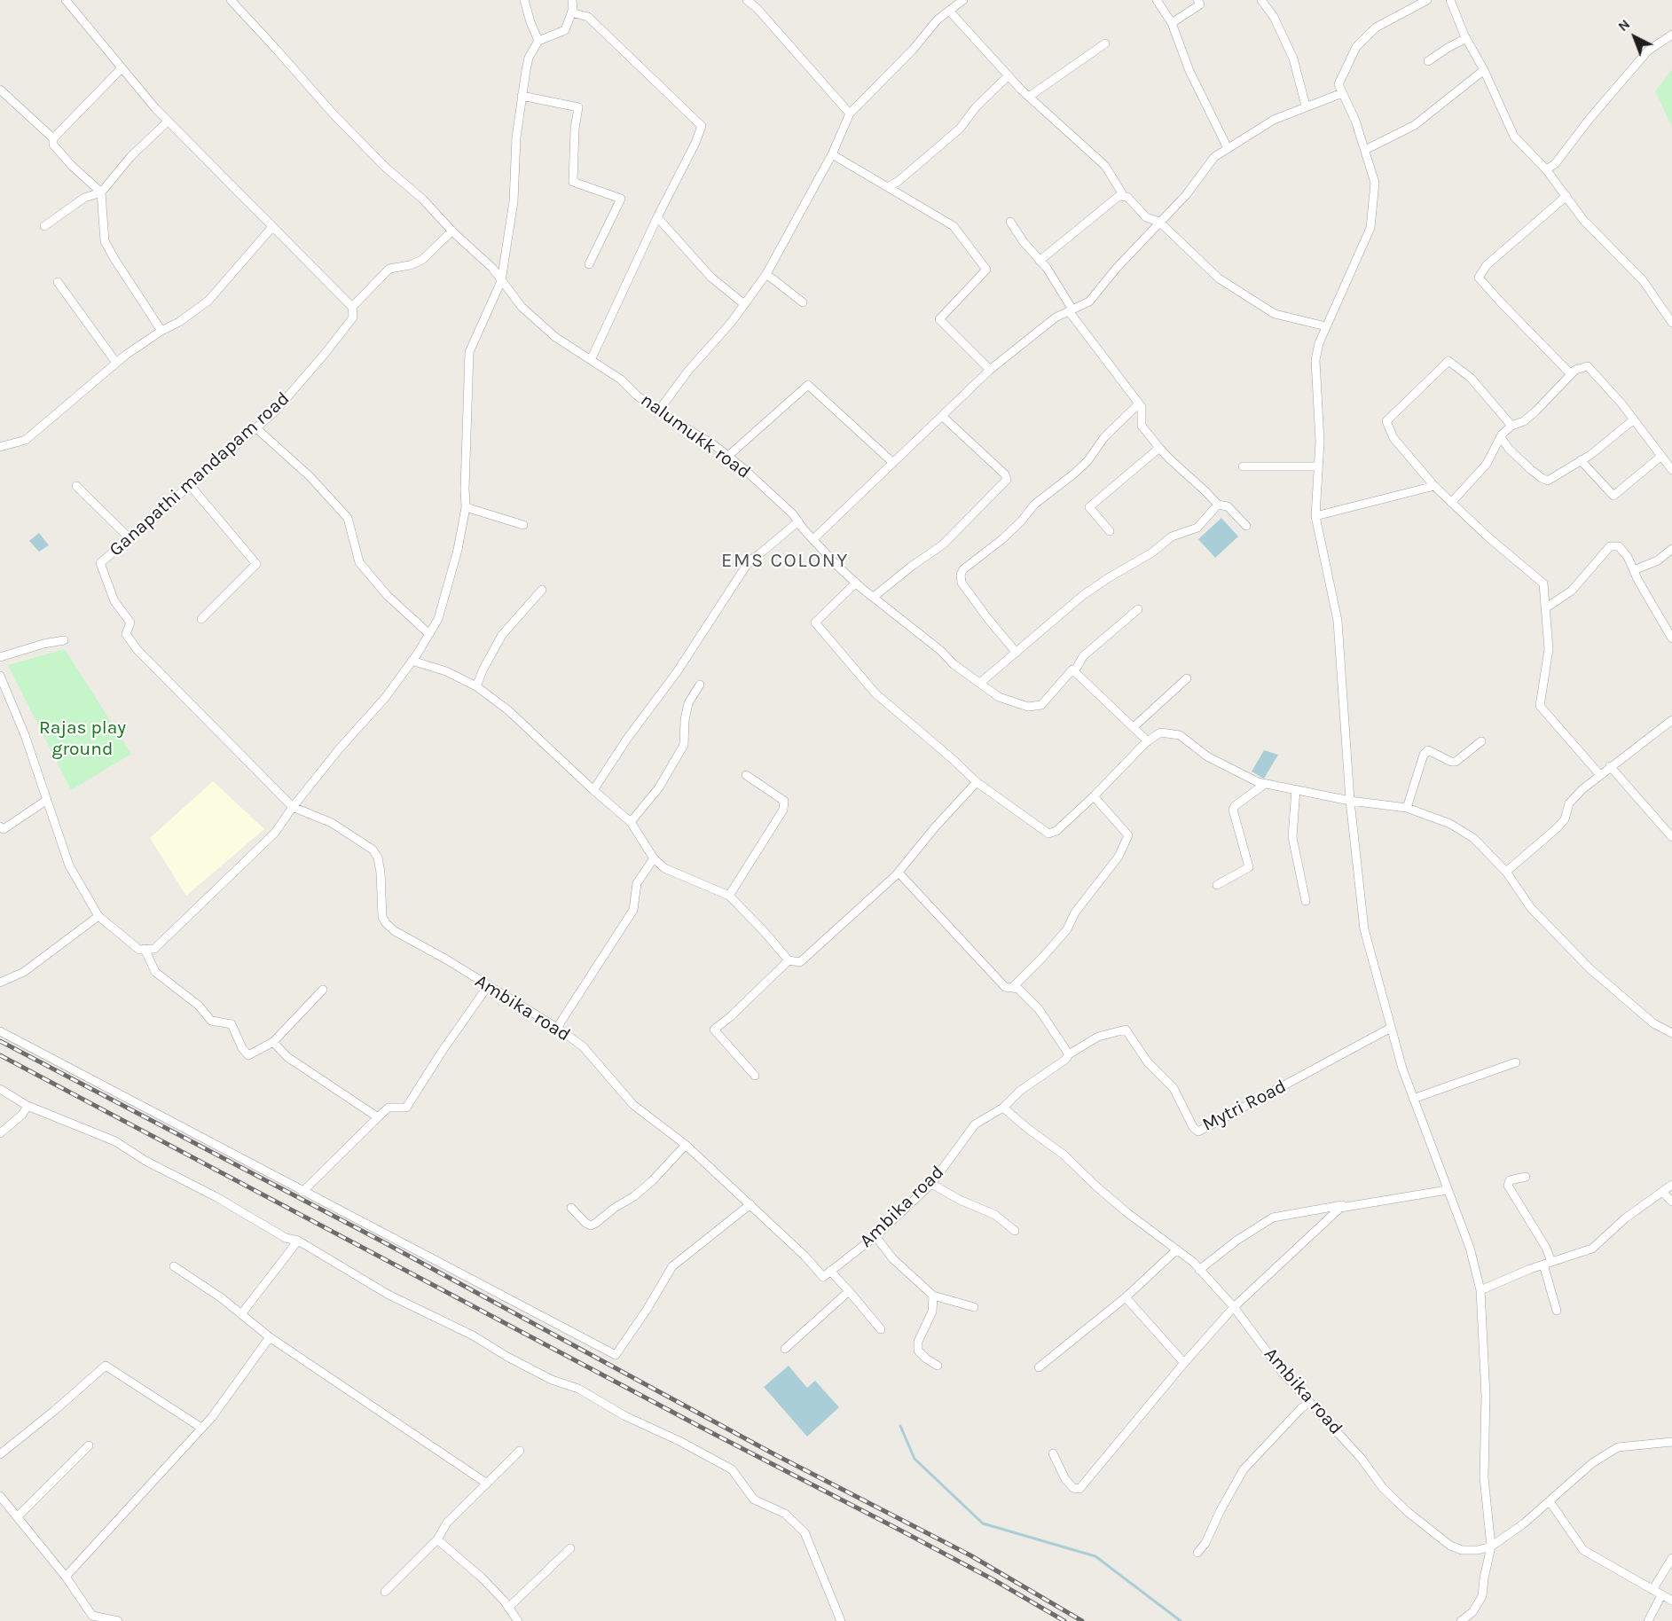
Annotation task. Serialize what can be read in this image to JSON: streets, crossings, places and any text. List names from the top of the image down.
{
  "streets": {
    "street": [
      "nalumukk road",
      "Ganapathi mandapam road",
      "Ambika road",
      "Mytri Road"
    ]
  },
  "crossings": [
    ["Ganapathi mandapam road", "Ambika road"],
    ["Ambika road", "Mytri Road"]
  ],
  "districts": ["EMS COLONY"],
  "parks": ["Rajas play ground"],
  "north": "top left"
}
